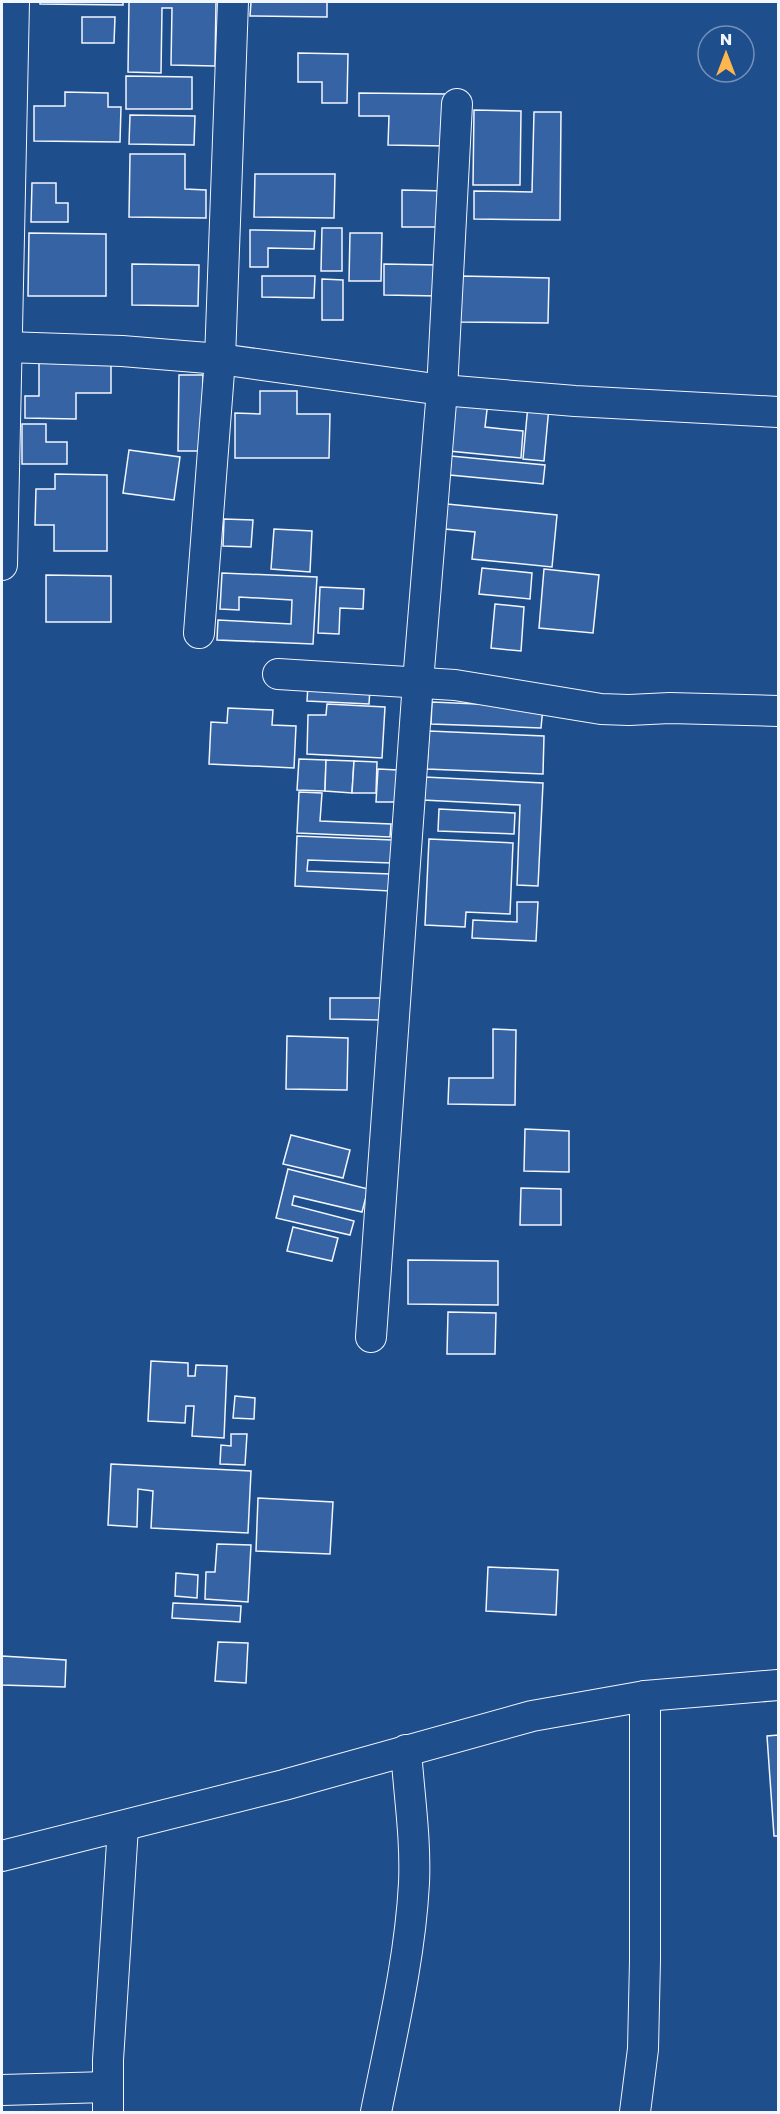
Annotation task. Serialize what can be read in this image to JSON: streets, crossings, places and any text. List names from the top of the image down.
{
  "north": "top"
}
